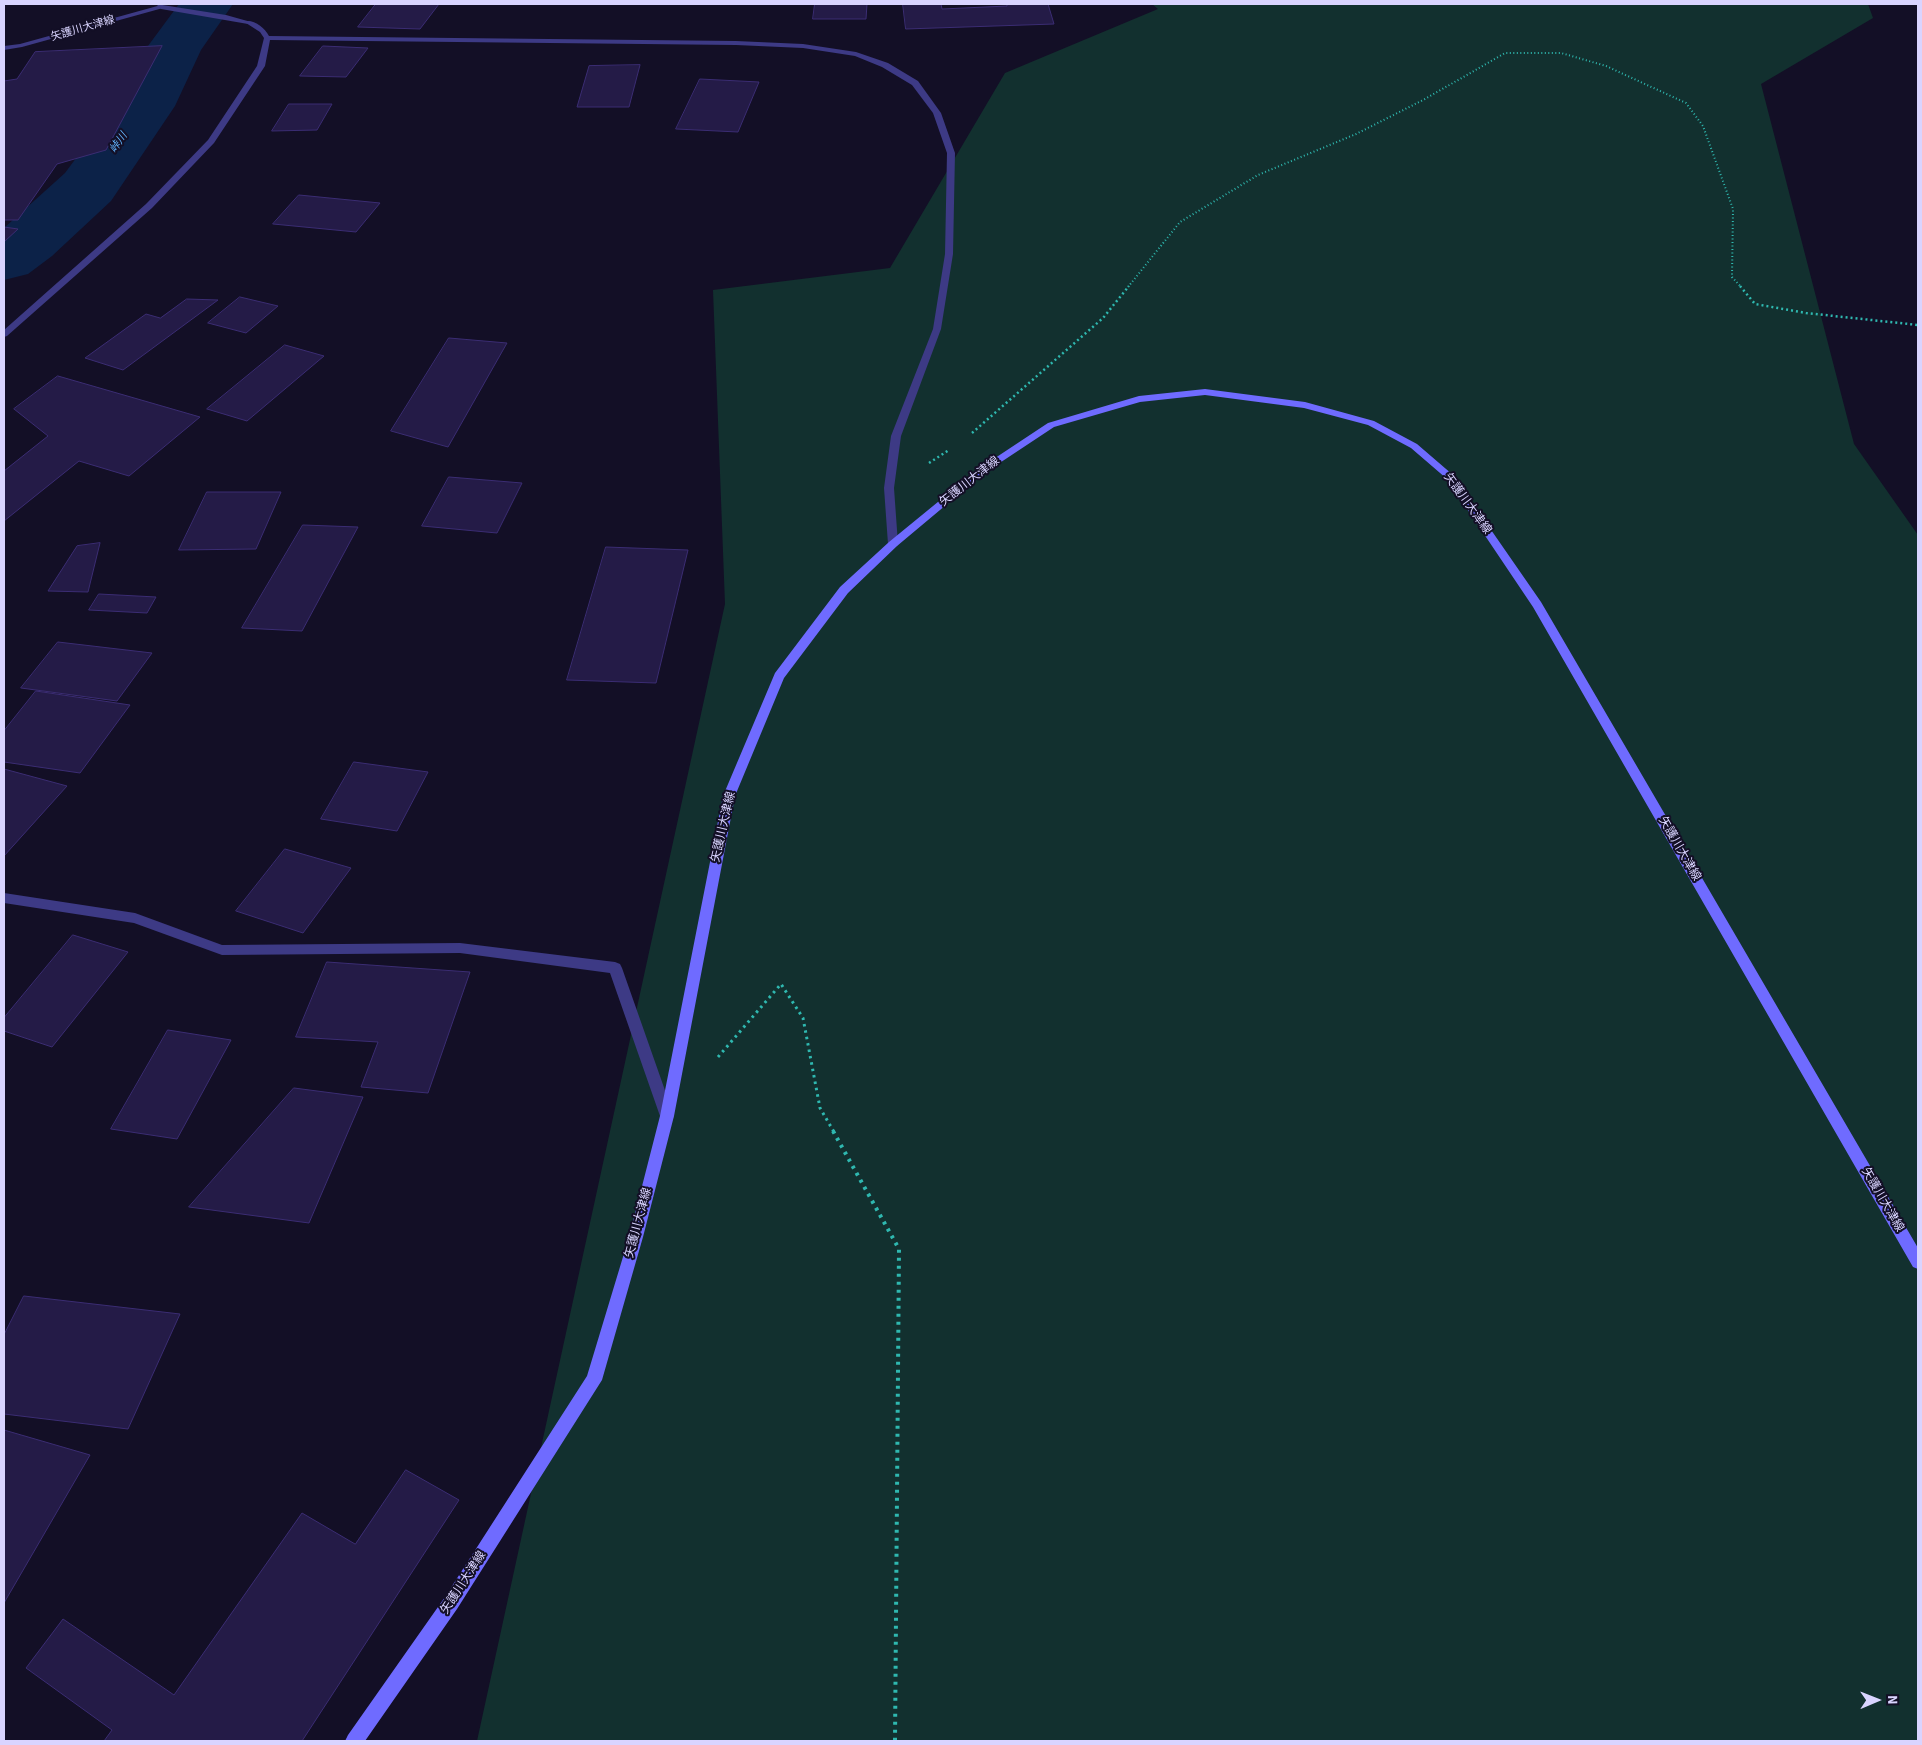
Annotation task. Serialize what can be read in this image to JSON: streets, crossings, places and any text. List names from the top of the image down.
{
  "streets": {
    "main road": ["矢護川大津線"]
  },
  "water": ["峠川"],
  "north": "right"
}
